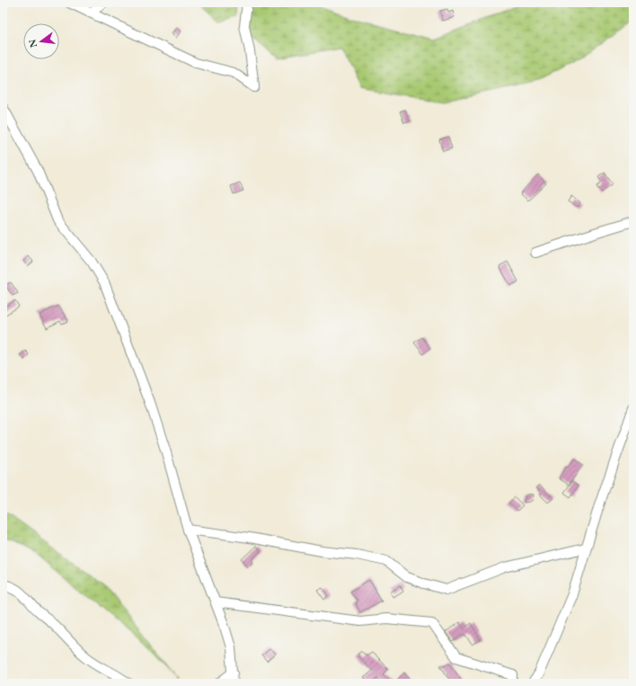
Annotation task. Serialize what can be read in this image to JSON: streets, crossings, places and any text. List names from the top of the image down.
{
  "north": "left"
}
